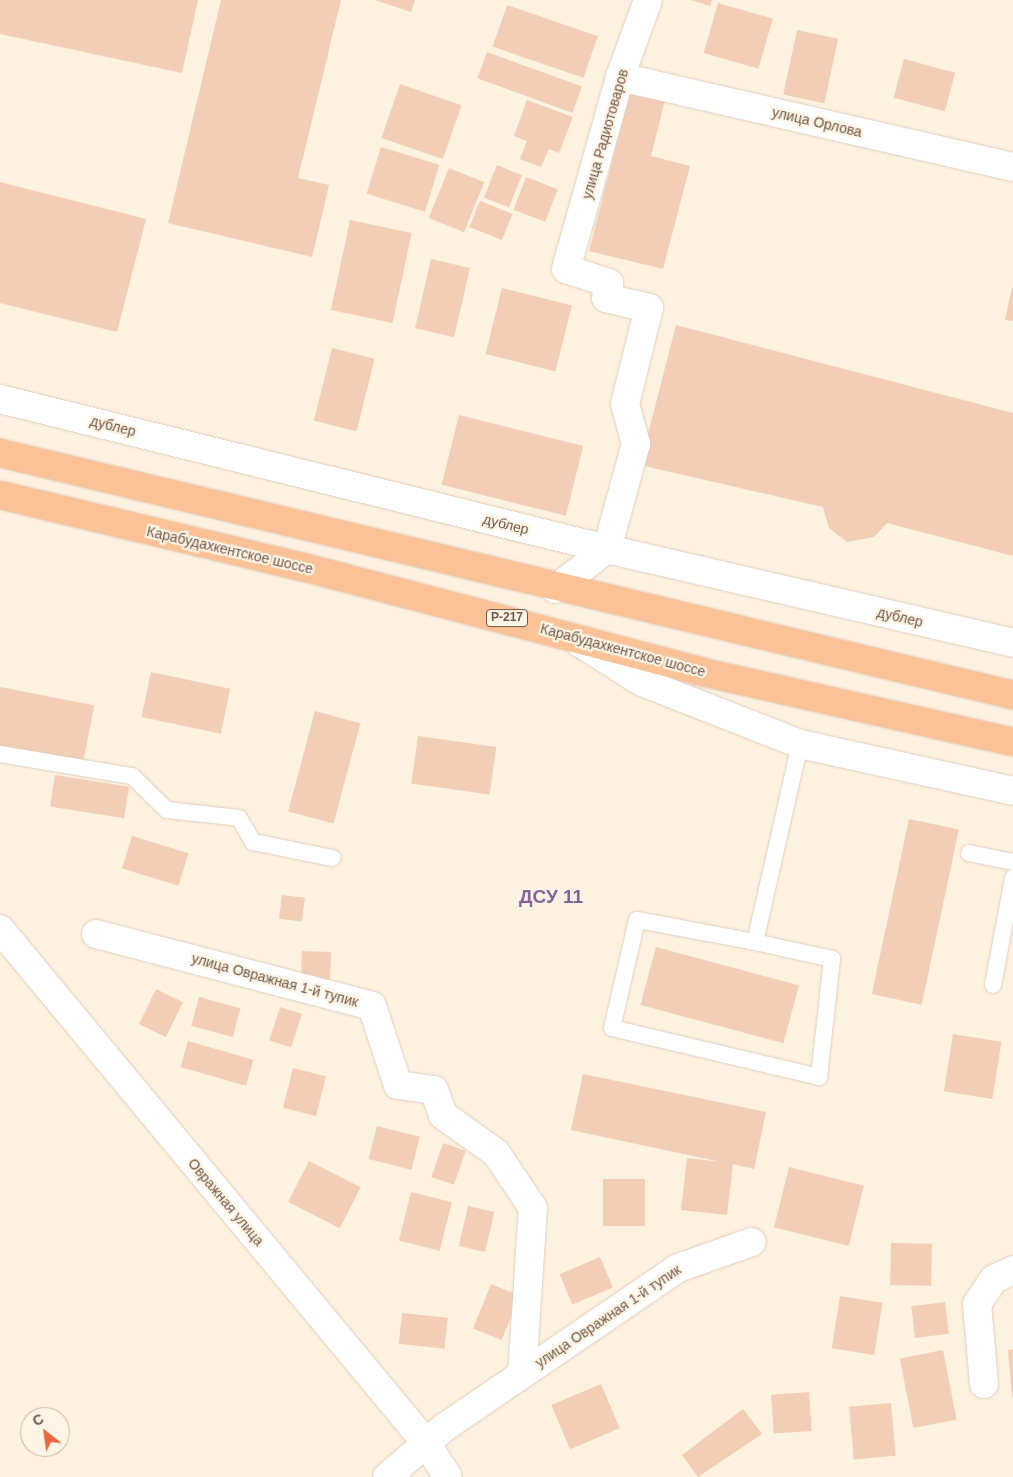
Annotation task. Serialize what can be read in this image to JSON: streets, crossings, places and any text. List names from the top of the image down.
{
  "streets": {
    "highway": ["Карабудахкентское шоссе", "Р-217"],
    "street": [
      "улица Орлова",
      "улица Радиотоваров",
      "дублер",
      "улица Овражная 1-й тупик",
      "Овражная улица"
    ]
  },
  "crossings": [
    ["улица Орлова", "улица Радиотоваров"],
    ["улица Радиотоваров", "дублер"],
    ["улица Овражная 1-й тупик", "Овражная улица"]
  ],
  "districts": ["ДСУ 11"],
  "north": "top left"
}
